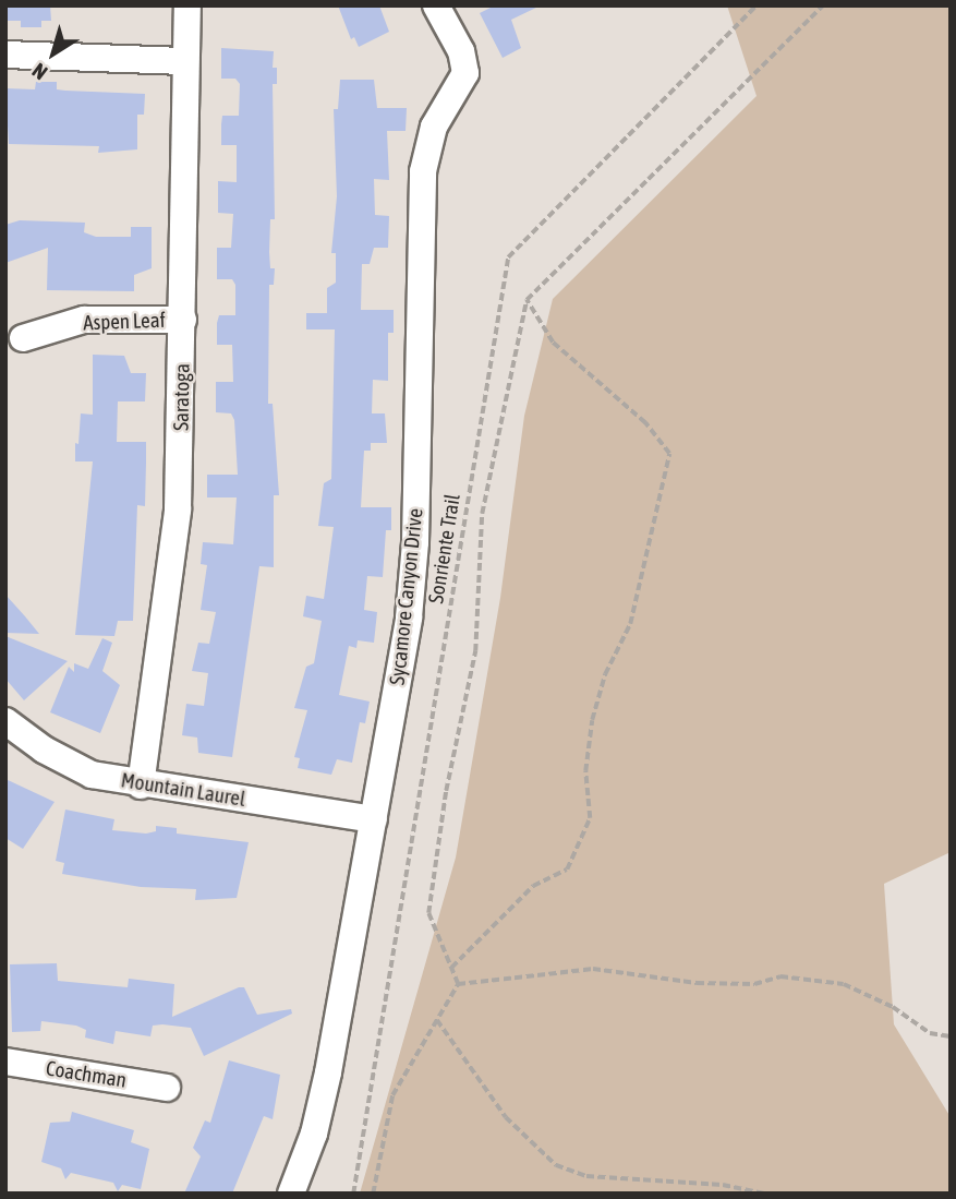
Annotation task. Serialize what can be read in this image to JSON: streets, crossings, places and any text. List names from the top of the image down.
{
  "streets": {
    "street": [
      "Aspen Leaf",
      "Saratoga",
      "Sycamore Canyon Drive",
      "Mountain Laurel",
      "Coachman"
    ],
    "path": ["Sonriente Trail"]
  },
  "crossings": [
    ["Aspen Leaf", "Saratoga"],
    ["Saratoga", "Mountain Laurel"],
    ["Sycamore Canyon Drive", "Mountain Laurel"]
  ],
  "north": "bottom left"
}
